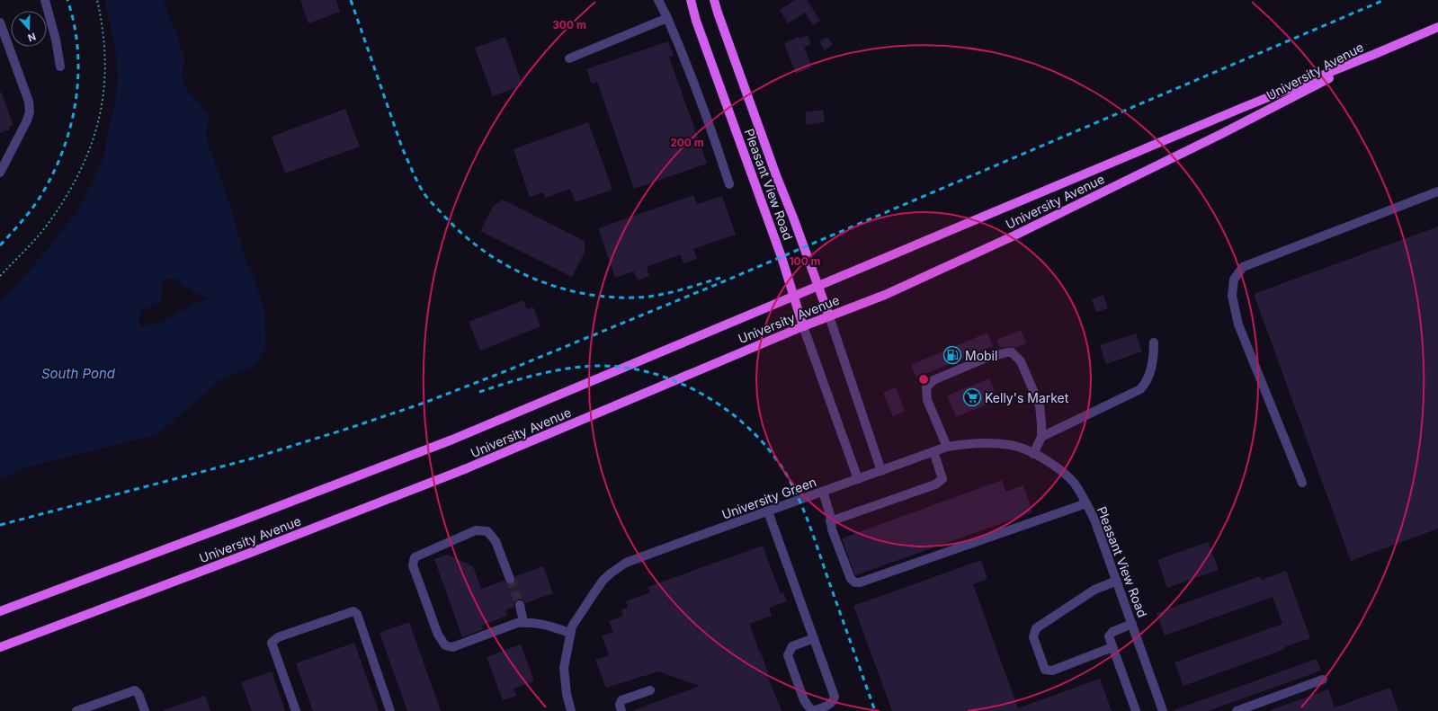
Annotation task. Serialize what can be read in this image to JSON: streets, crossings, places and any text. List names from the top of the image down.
{
  "streets": {
    "main road": ["University Avenue", "Pleasant View Road"],
    "street": ["University Green"]
  },
  "crossings": [
    ["University Avenue", "Pleasant View Road"],
    ["Pleasant View Road", "University Green"]
  ],
  "water": ["South Pond"],
  "places": {
    "fuel station": ["Mobil"],
    "supermarket": ["Kelly's Market"]
  },
  "north": "bottom",
  "rings": ["300 m", "200 m", "100 m"]
}
